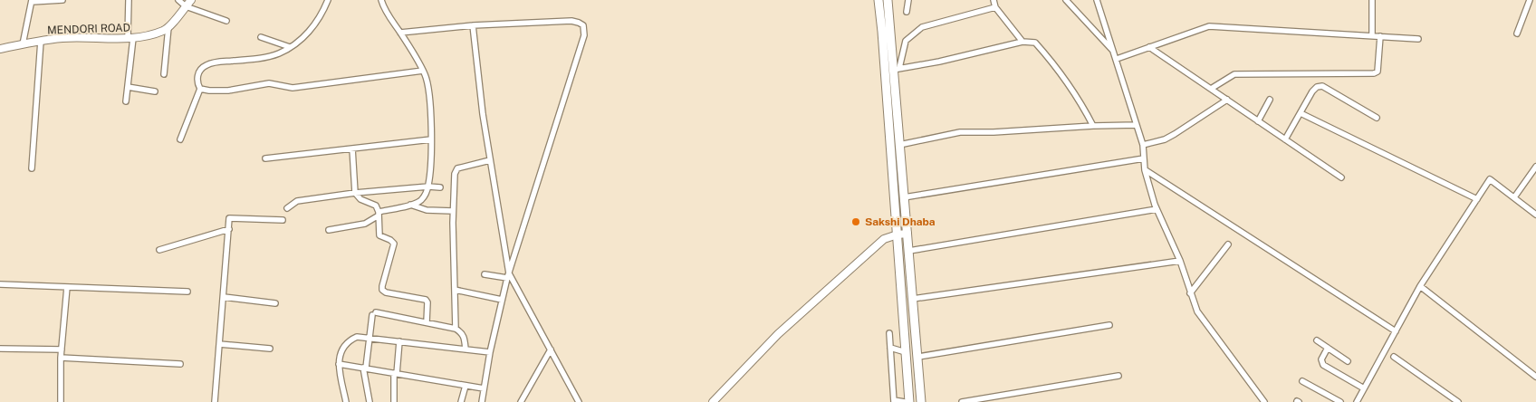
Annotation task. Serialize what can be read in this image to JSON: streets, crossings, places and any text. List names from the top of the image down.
{
  "streets": {
    "street": ["MENDORI ROAD"]
  },
  "places": ["Sakshi Dhaba"]
}
